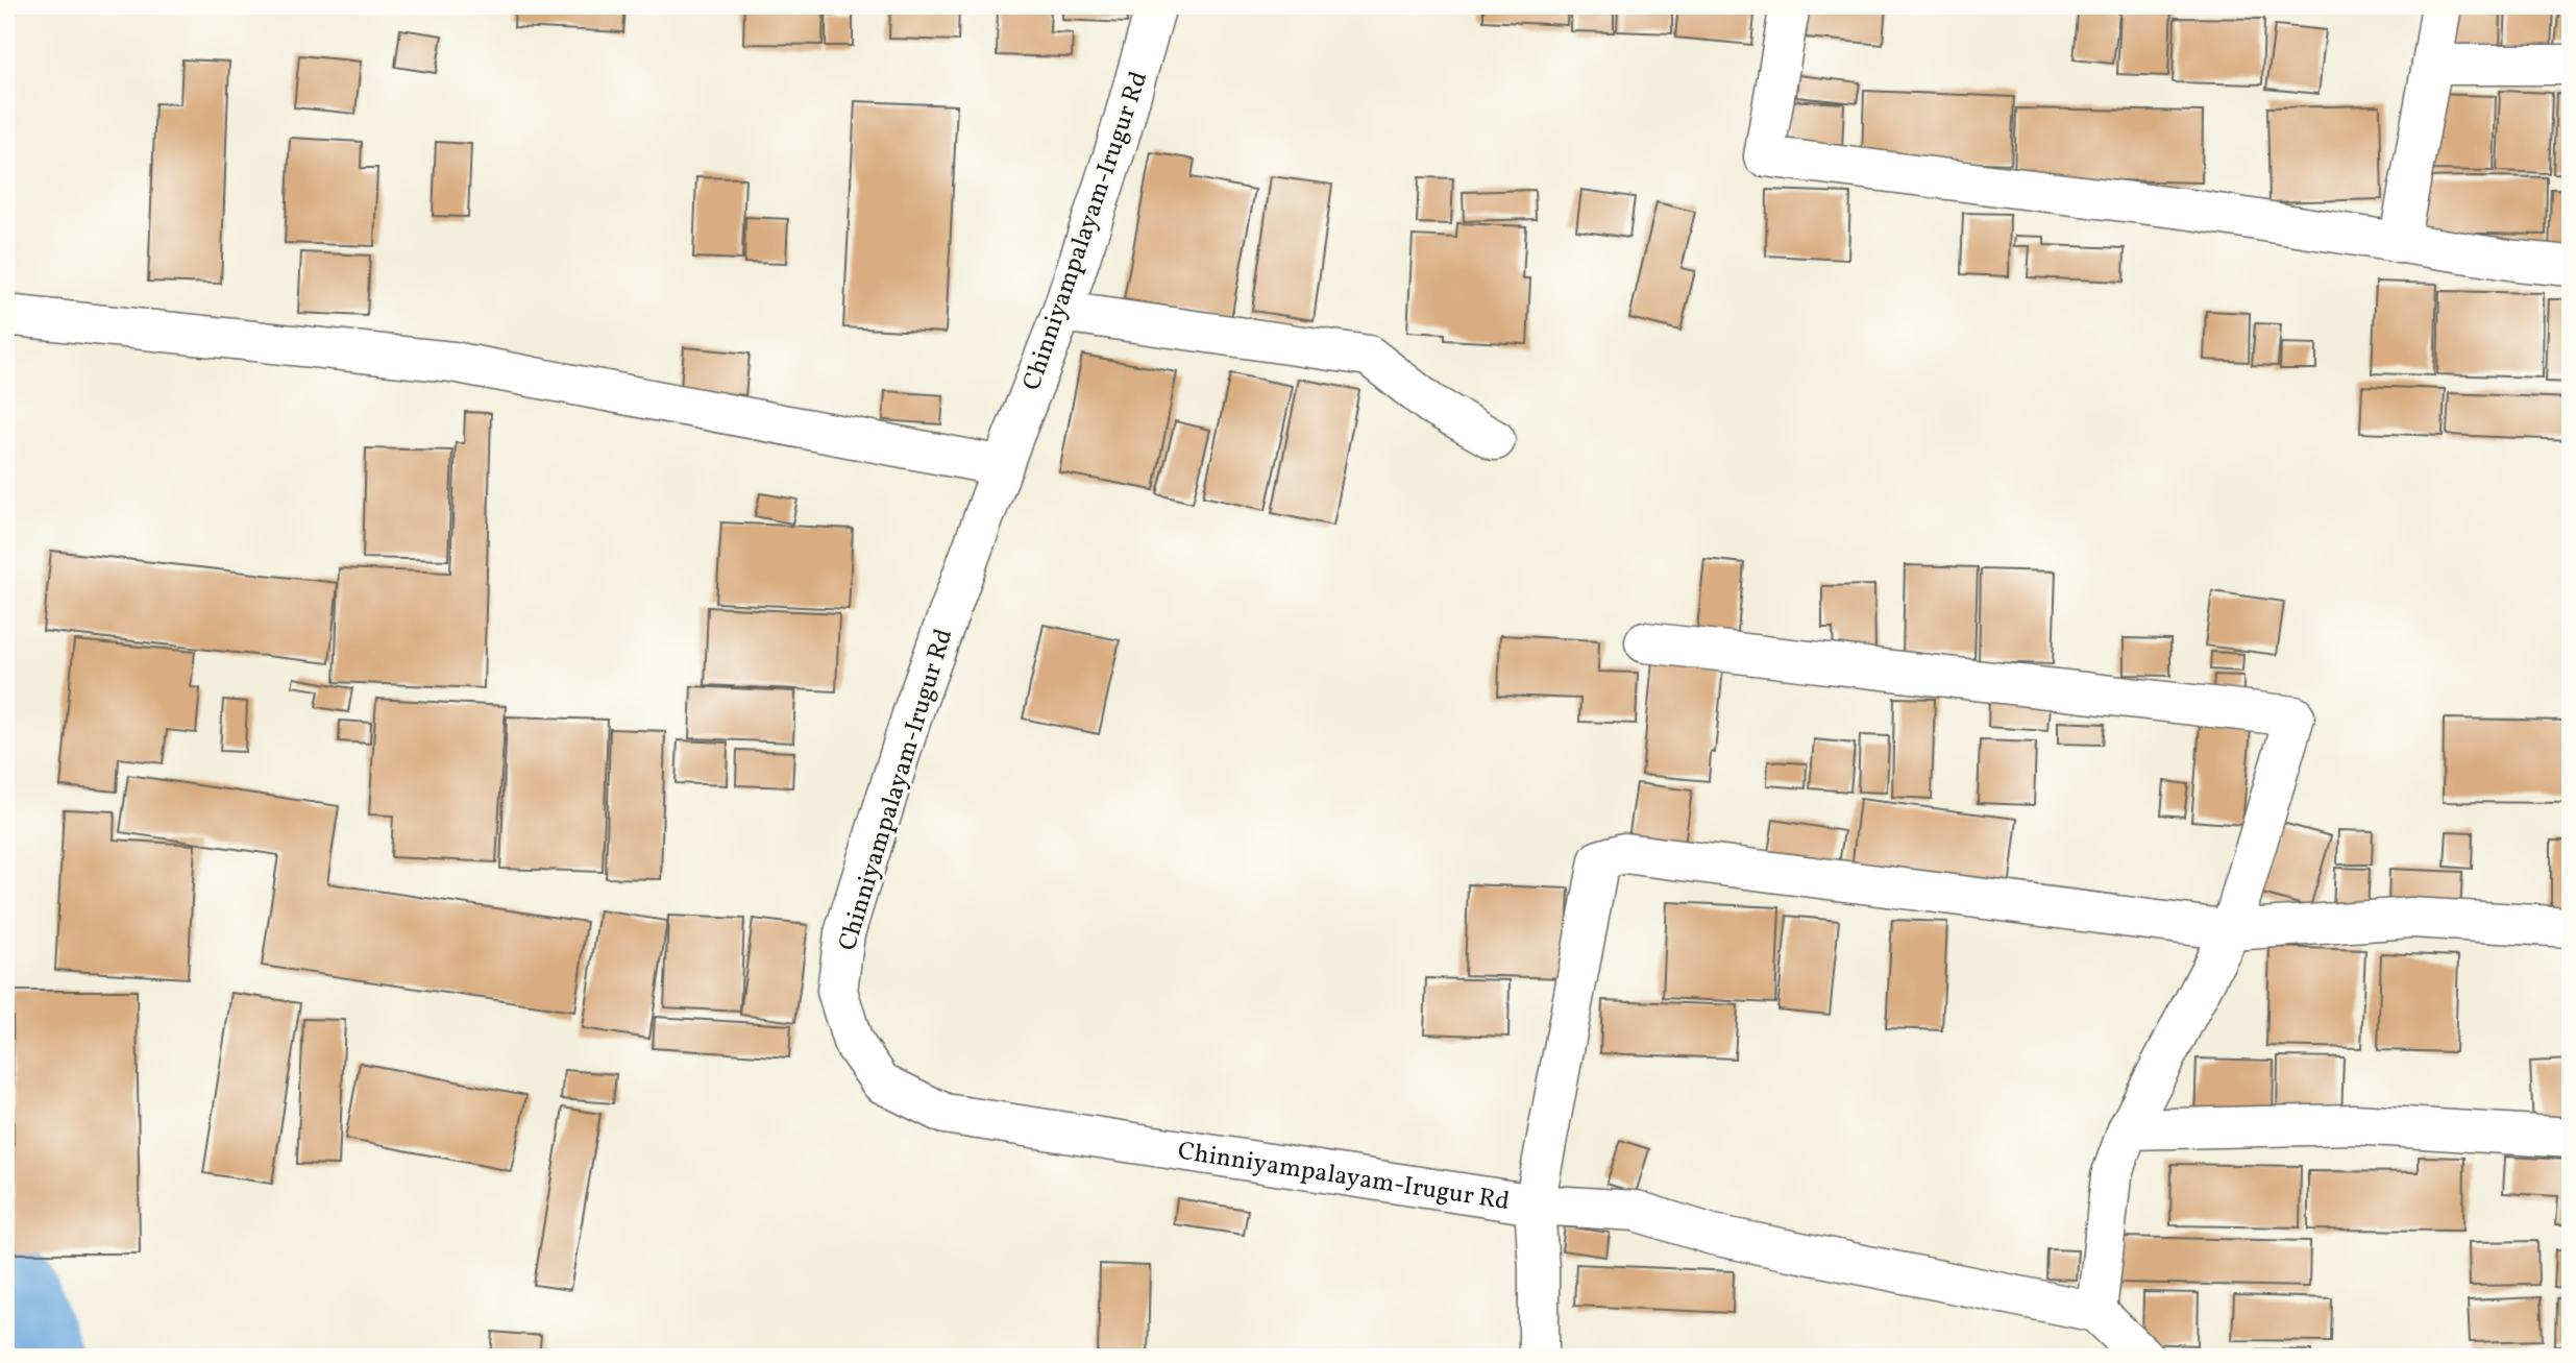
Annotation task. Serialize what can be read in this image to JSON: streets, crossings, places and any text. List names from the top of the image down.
{
  "streets": {
    "street": ["Chinniyampalayam-Irugur Rd"]
  }
}
